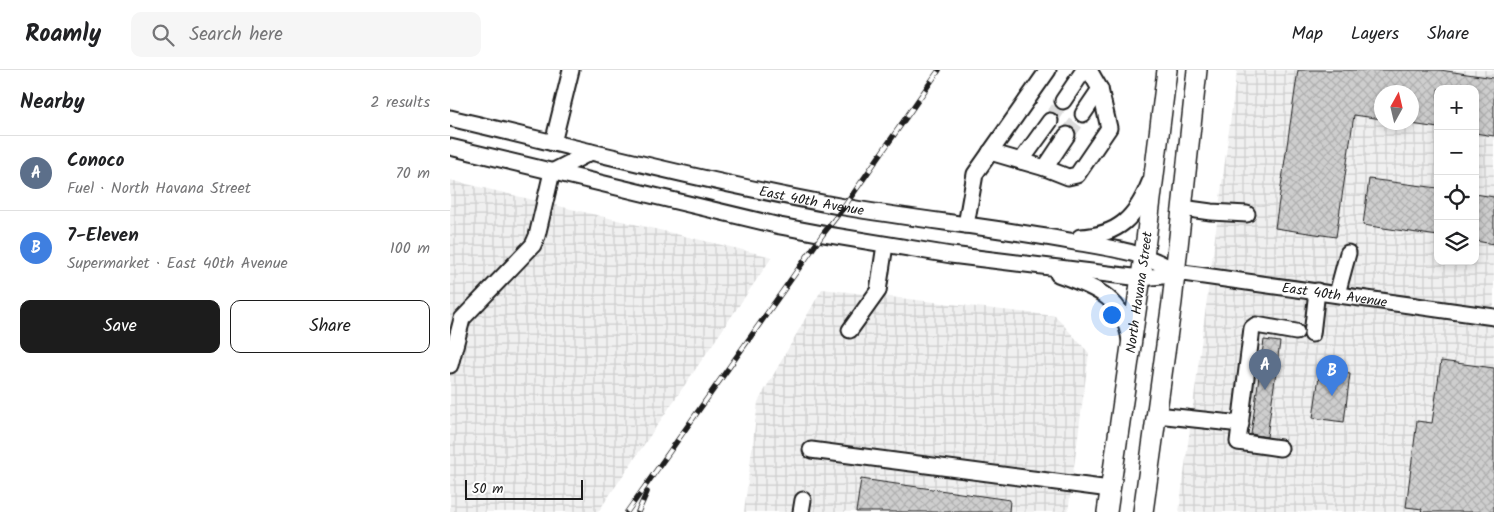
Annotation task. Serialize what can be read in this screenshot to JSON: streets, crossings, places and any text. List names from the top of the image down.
{
  "streets": {
    "main road": ["North Havana Street"],
    "street": ["East 40th Avenue"]
  },
  "crossings": [
    ["East 40th Avenue", "North Havana Street"]
  ],
  "scale_bar": "50 m",
  "north": "top",
  "page": {
    "header": "Roamly",
    "search": "Search here",
    "nav": ["Map", "Layers", "Share"],
    "heading": ["Nearby", "2 results"],
    "map_buttons": ["+", "−"],
    "list": [
      {
        "mark": "A",
        "name": "Conoco",
        "note": "Fuel · North Havana Street",
        "value": "70 m"
      },
      {
        "mark": "B",
        "name": "7-Eleven",
        "note": "Supermarket · East 40th Avenue",
        "value": "100 m"
      }
    ],
    "buttons": ["Save", "Share"],
    "pins": ["A", "B"],
    "scale": "50 m"
  }
}
